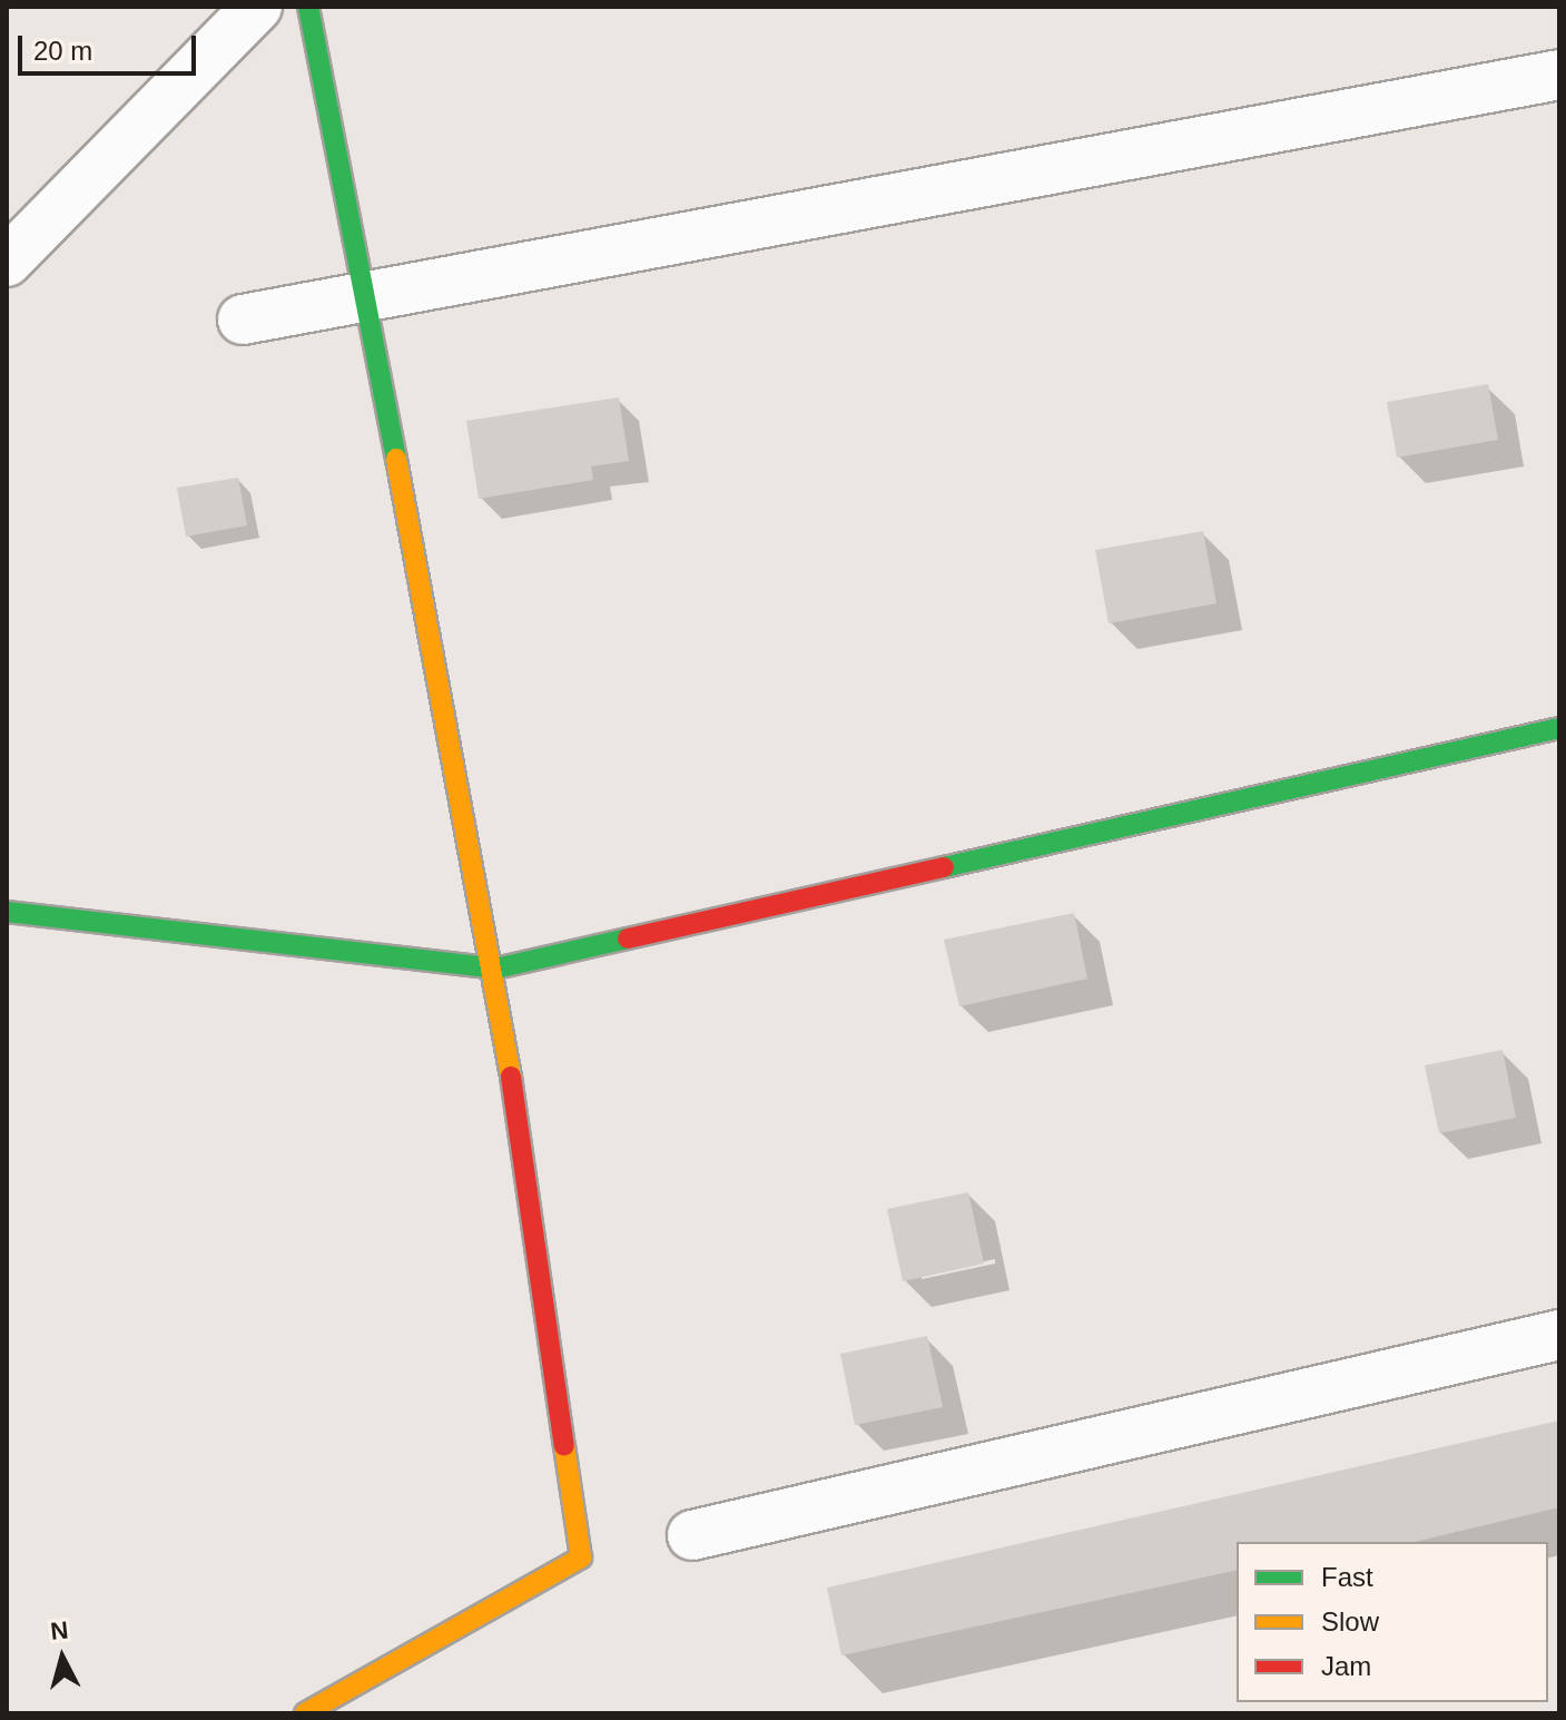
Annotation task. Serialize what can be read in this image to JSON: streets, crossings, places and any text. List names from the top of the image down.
{
  "legend": ["Fast", "Slow", "Jam"],
  "scale_bar": "20 m",
  "north": "top"
}
